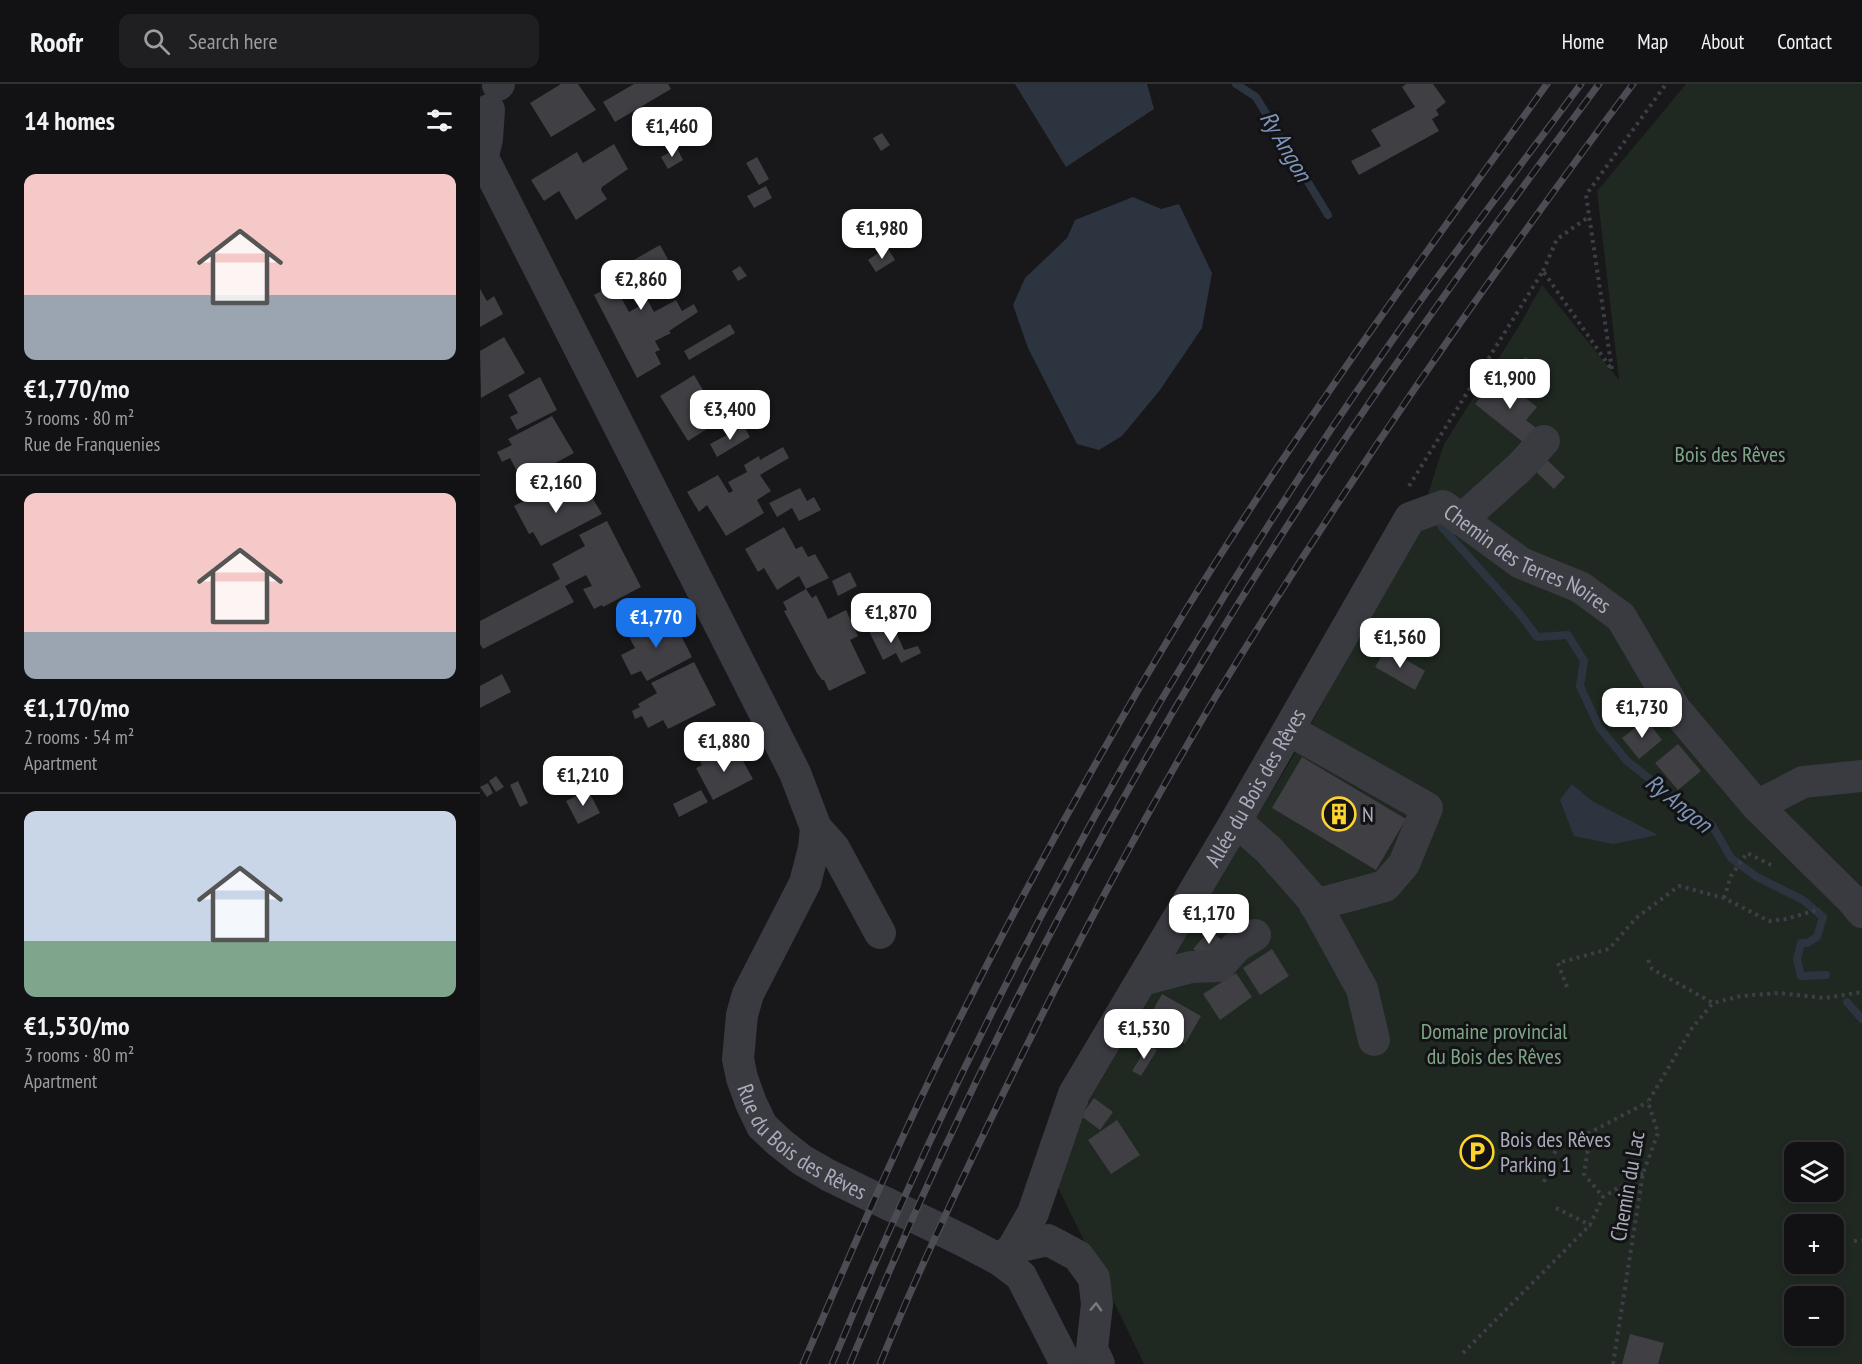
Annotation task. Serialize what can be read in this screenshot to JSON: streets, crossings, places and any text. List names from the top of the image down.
{
  "streets": {
    "street": ["Chemin des Terres Noires", "Allée du Bois des Rêves", "Rue du Bois des Rêves"],
    "path": ["Chemin du Lac"]
  },
  "crossings": [
    ["Chemin des Terres Noires", "Allée du Bois des Rêves"],
    ["Allée du Bois des Rêves", "Rue du Bois des Rêves"]
  ],
  "water": ["Ry Angon"],
  "parks": ["Bois des Rêves", "Domaine provincial du Bois des Rêves"],
  "places": {
    "building": ["N"],
    "parking": ["Bois des Rêves Parking 1"]
  },
  "page": {
    "header": "Roofr",
    "search": "Search here",
    "nav": [
      "Home",
      "Map",
      "About",
      "Contact"
    ],
    "heading": "14 homes",
    "price": [
      "€1,460",
      "€1,980",
      "€2,860",
      "€1,900",
      "€3,400",
      "€2,160",
      "€1,870",
      "€1,770",
      "€1,560",
      "€1,730",
      "€1,880",
      "€1,210",
      "€1,170",
      "€1,530"
    ],
    "list": [
      {
        "name": "€1,770/mo",
        "note": "3 rooms · 80 m² · Rue de Franquenies"
      },
      {
        "name": "€1,170/mo",
        "note": "2 rooms · 54 m² · Apartment"
      },
      {
        "name": "€1,530/mo",
        "note": "3 rooms · 80 m² · Apartment"
      }
    ],
    "map_buttons": ["+", "−"]
  }
}
